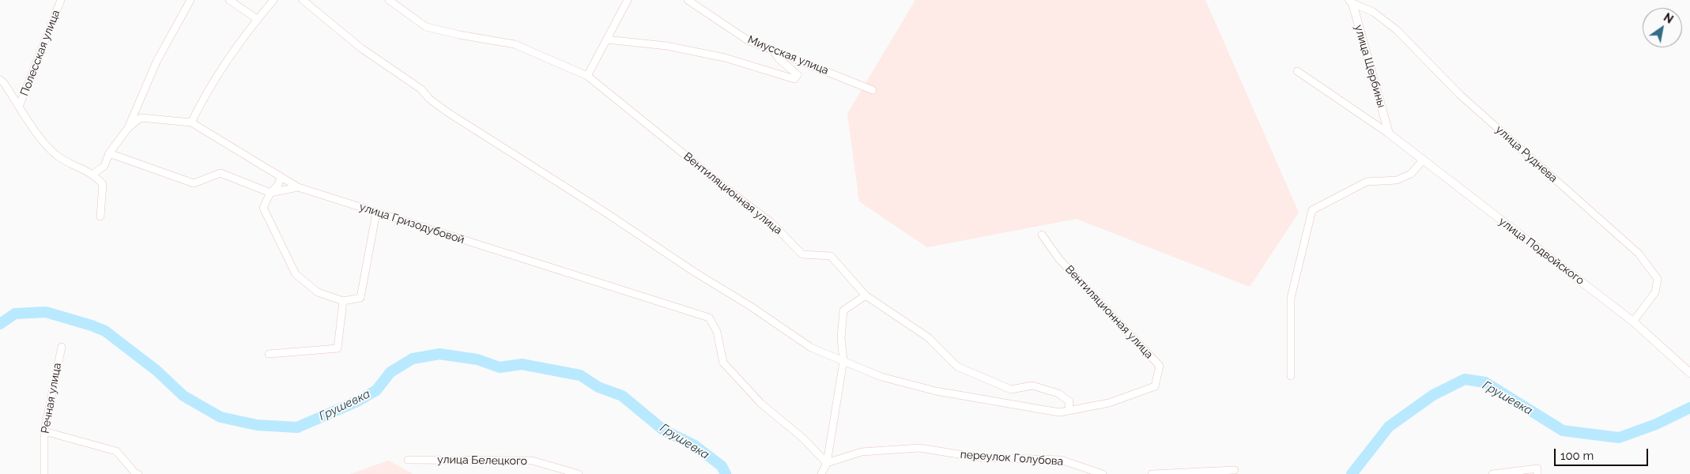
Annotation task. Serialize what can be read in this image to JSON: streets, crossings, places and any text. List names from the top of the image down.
{
  "streets": {
    "street": [
      "Полесская улица",
      "Миусская улица",
      "улица Щербины",
      "улица Руднева",
      "Вентиляционная улица",
      "улица Гризодубовой",
      "улица Подвойского",
      "Речная улица",
      "переулок Голубова",
      "улица Белецкого"
    ]
  },
  "crossings": [
    ["улица Щербины", "улица Руднева"],
    ["улица Щербины", "улица Подвойского"],
    ["улица Руднева", "улица Подвойского"],
    ["улица Гризодубовой", "переулок Голубова"]
  ],
  "water": ["Грушевка"],
  "scale_bar": "100 m",
  "north": "top right"
}
